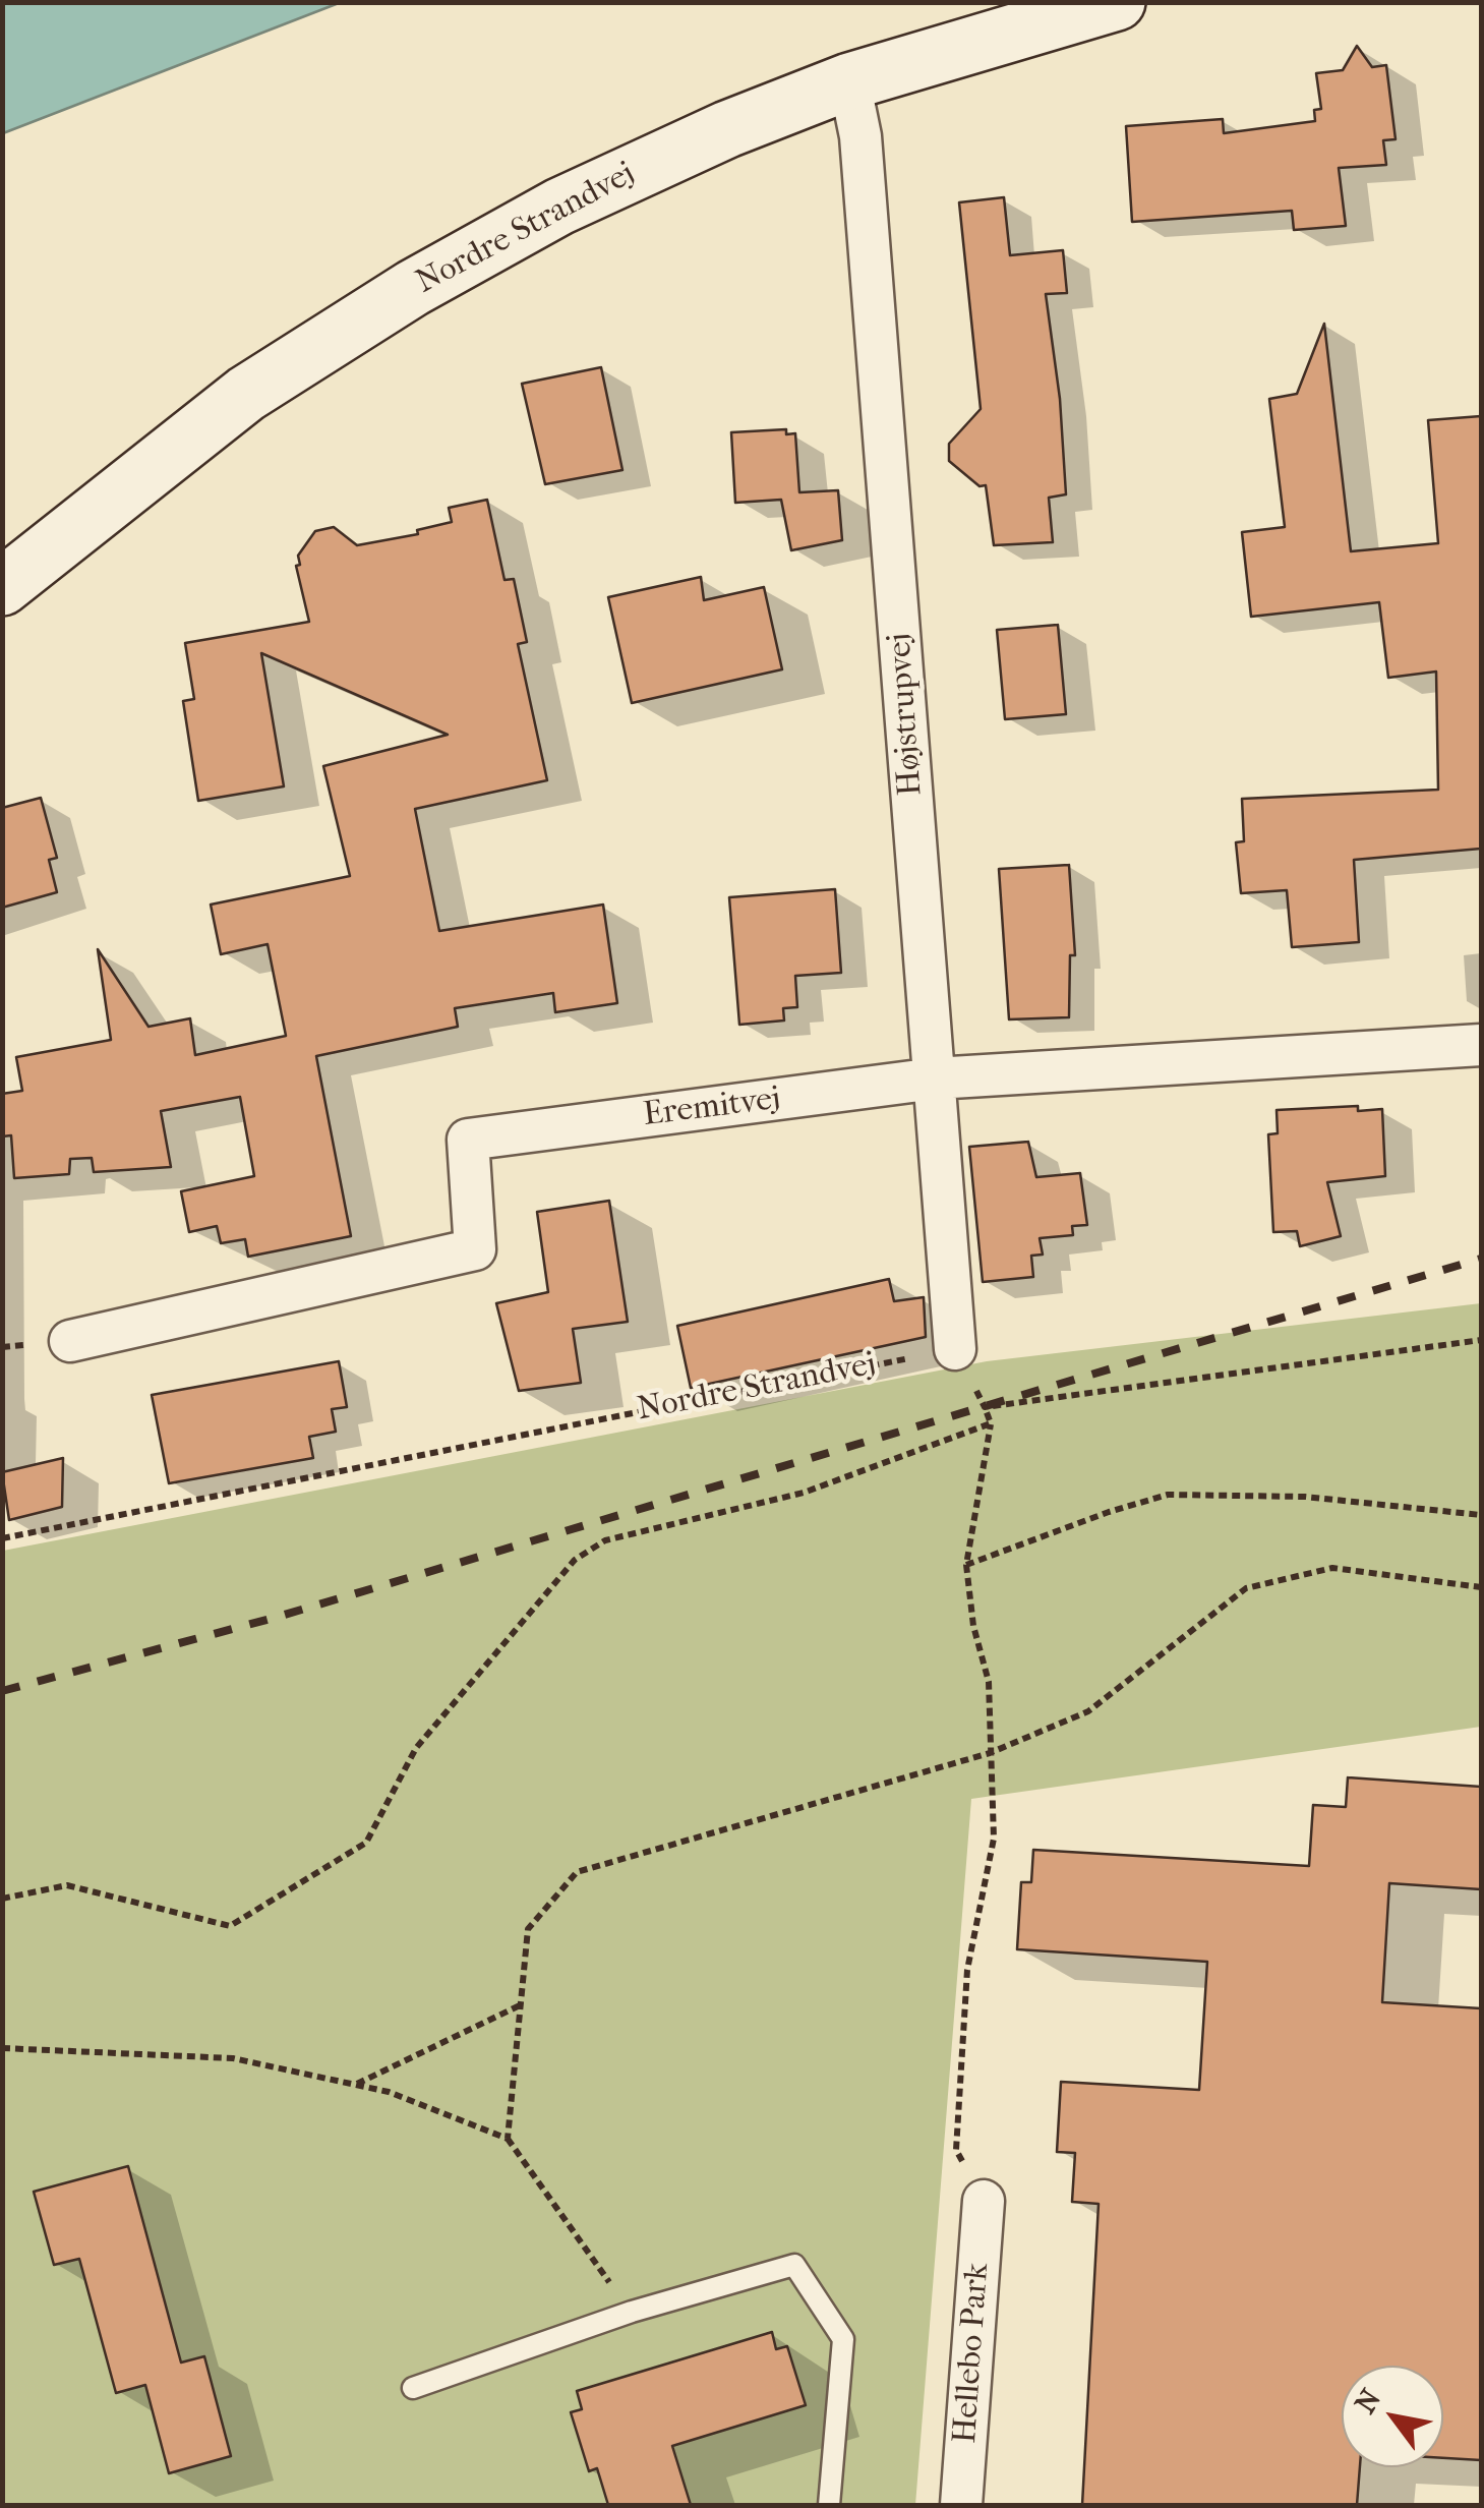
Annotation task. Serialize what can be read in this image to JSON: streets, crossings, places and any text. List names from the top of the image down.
{
  "streets": {
    "main road": ["Nordre Strandvej"],
    "street": ["Højstrupvej", "Eremitvej", "Hellebo Park"]
  },
  "crossings": [
    ["Nordre Strandvej", "Højstrupvej"],
    ["Højstrupvej", "Eremitvej"]
  ],
  "north": "top left"
}
